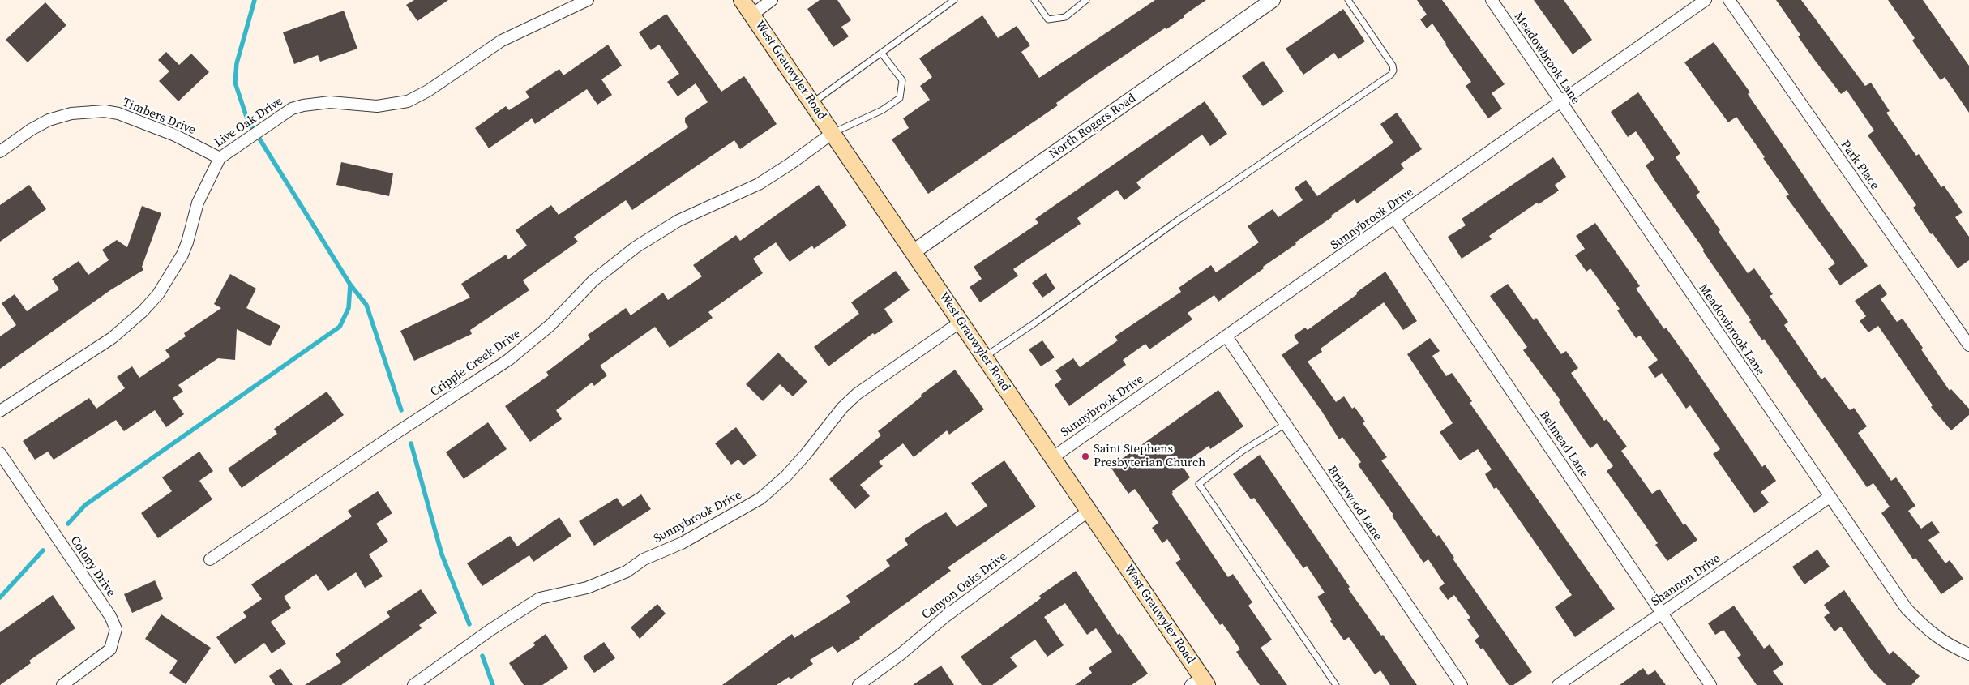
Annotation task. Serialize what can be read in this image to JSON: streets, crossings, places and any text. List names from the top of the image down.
{
  "streets": {
    "main road": ["West Grauwyler Road"],
    "street": [
      "Meadowbrook Lane",
      "Timbers Drive",
      "Live Oak Drive",
      "North Rogers Road",
      "Park Place",
      "Sunnybrook Drive",
      "Cripple Creek Drive",
      "Belmead Lane",
      "Briarwood Lane",
      "Colony Drive",
      "Shannon Drive",
      "Canyon Oaks Drive"
    ]
  },
  "crossings": [
    ["Meadowbrook Lane", "Sunnybrook Drive"],
    ["Meadowbrook Lane", "Shannon Drive"],
    ["West Grauwyler Road", "North Rogers Road"],
    ["West Grauwyler Road", "Sunnybrook Drive"],
    ["West Grauwyler Road", "Cripple Creek Drive"],
    ["West Grauwyler Road", "Canyon Oaks Drive"],
    ["Timbers Drive", "Live Oak Drive"],
    ["Sunnybrook Drive", "Belmead Lane"],
    ["Sunnybrook Drive", "Briarwood Lane"],
    ["Belmead Lane", "Shannon Drive"]
  ],
  "places": ["Saint Stephens Presbyterian Church"]
}
